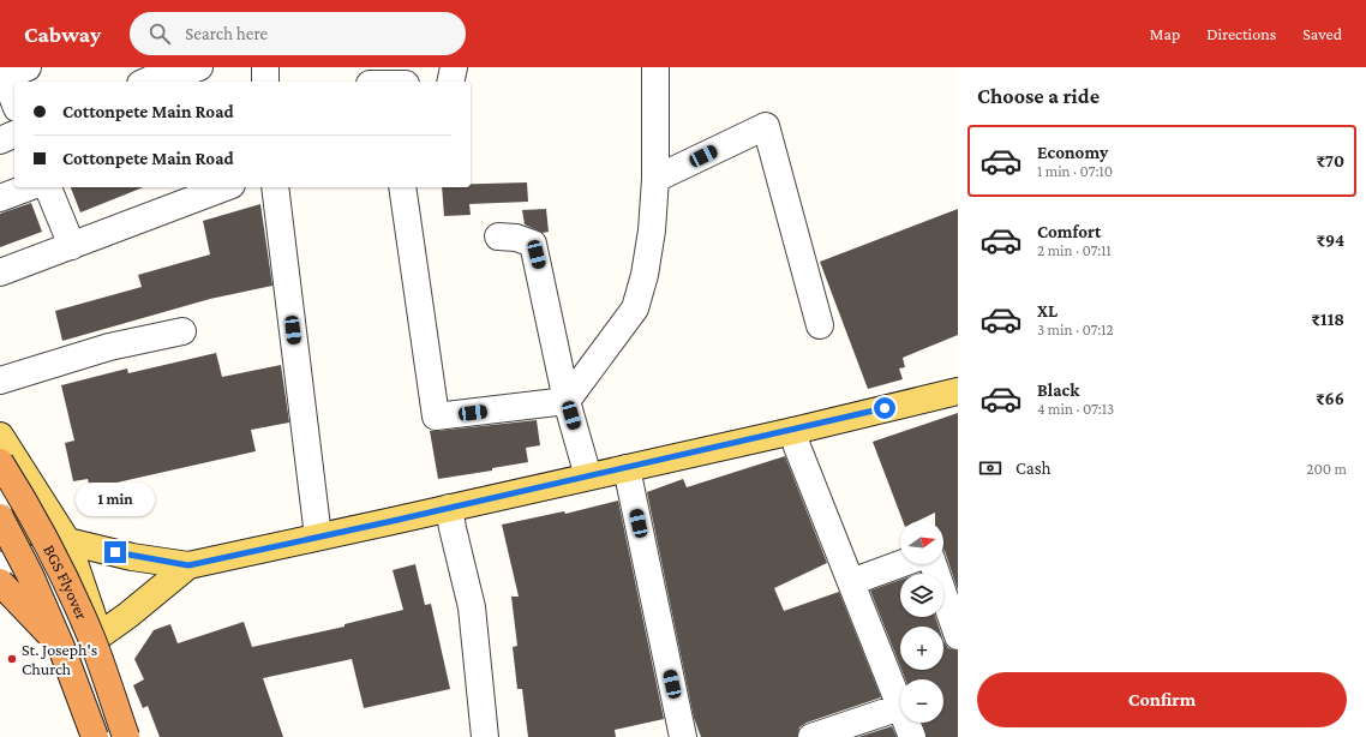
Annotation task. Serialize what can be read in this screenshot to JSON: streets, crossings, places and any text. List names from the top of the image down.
{
  "streets": {
    "highway": ["BGS Flyover"]
  },
  "places": ["St. Joseph's Church"],
  "north": "right",
  "page": {
    "header": "Cabway",
    "search": "Search here",
    "nav": ["Map", "Directions", "Saved"],
    "heading": "Choose a ride",
    "banner": ["Cottonpete Main Road", "Cottonpete Main Road"],
    "list": [
      {
        "name": "Economy",
        "note": "1 min · 07:10",
        "value": "₹70"
      },
      {
        "name": "Comfort",
        "note": "2 min · 07:11",
        "value": "₹94"
      },
      {
        "name": "XL",
        "note": "3 min · 07:12",
        "value": "₹118"
      },
      {
        "name": "Black",
        "note": "4 min · 07:13",
        "value": "₹66"
      }
    ],
    "pay": ["Cash", "200 m"],
    "bubble": "1 min",
    "map_buttons": ["+", "−"],
    "buttons": "Confirm"
  }
}
